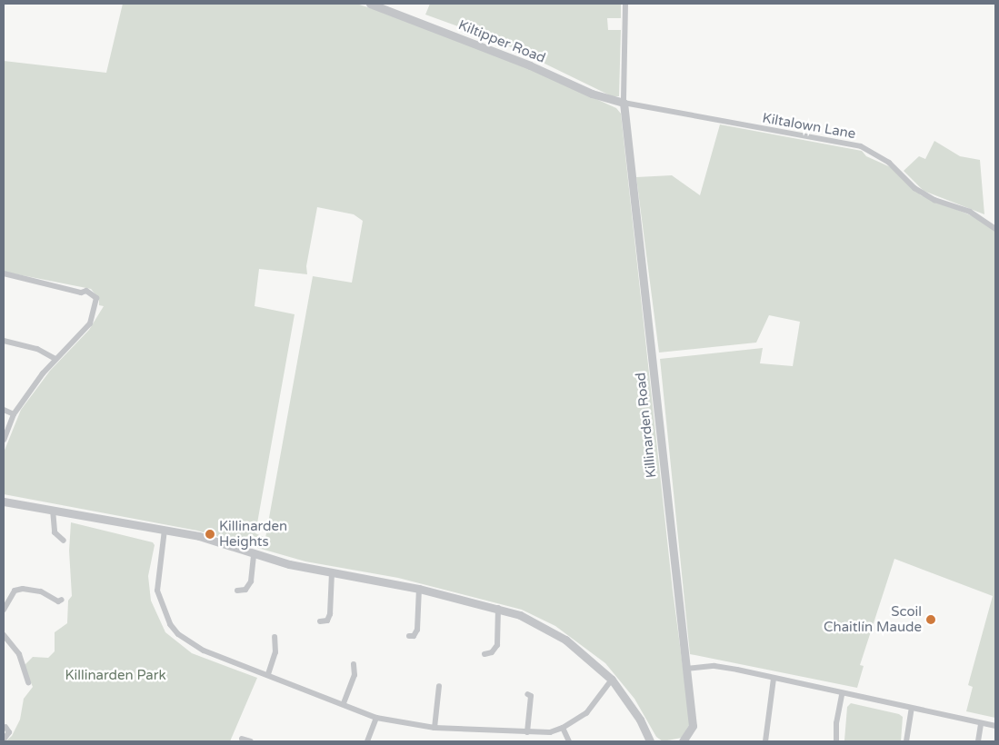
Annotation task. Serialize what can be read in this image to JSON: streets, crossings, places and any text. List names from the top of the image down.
{
  "streets": {
    "street": ["Kiltipper Road", "Kiltalown Lane", "Killinarden Road"]
  },
  "crossings": [
    ["Kiltipper Road", "Kiltalown Lane"],
    ["Kiltipper Road", "Killinarden Road"],
    ["Kiltalown Lane", "Killinarden Road"]
  ],
  "parks": ["Killinarden Park"],
  "places": ["Killinarden Heights", "Scoil Chaitlín Maude"]
}
